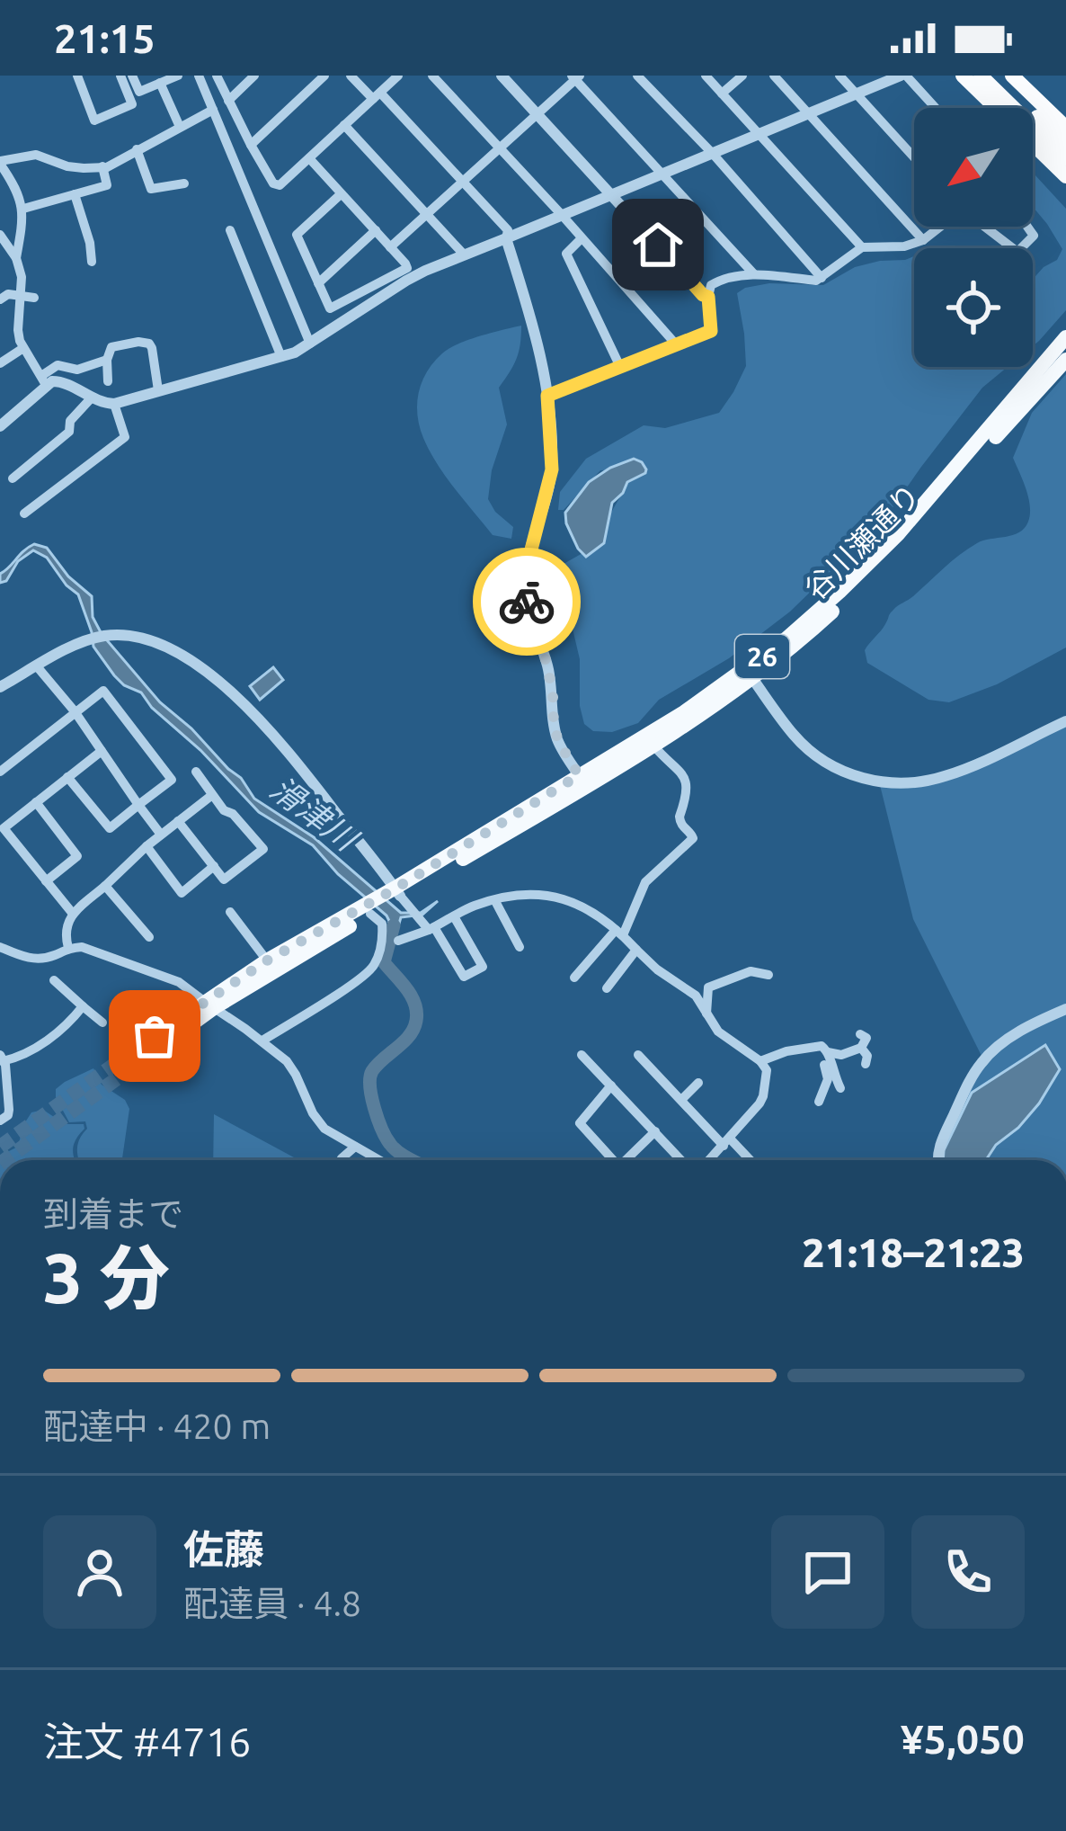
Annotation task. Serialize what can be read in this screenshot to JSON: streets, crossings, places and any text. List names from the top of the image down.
{
  "streets": {
    "main road": ["谷川瀬通り", "26"]
  },
  "crossings": [
    ["谷川瀬通り", "26"]
  ],
  "water": ["滑津川"],
  "north": "bottom left",
  "page": {
    "status": "21:15",
    "heading": ["3 分", "到着まで", "21:18–21:23"],
    "panel": [
      "佐藤",
      "配達員 · 4.8",
      "注文 #4716",
      "¥5,050"
    ],
    "bar": "配達中 · 420 m"
  }
}
